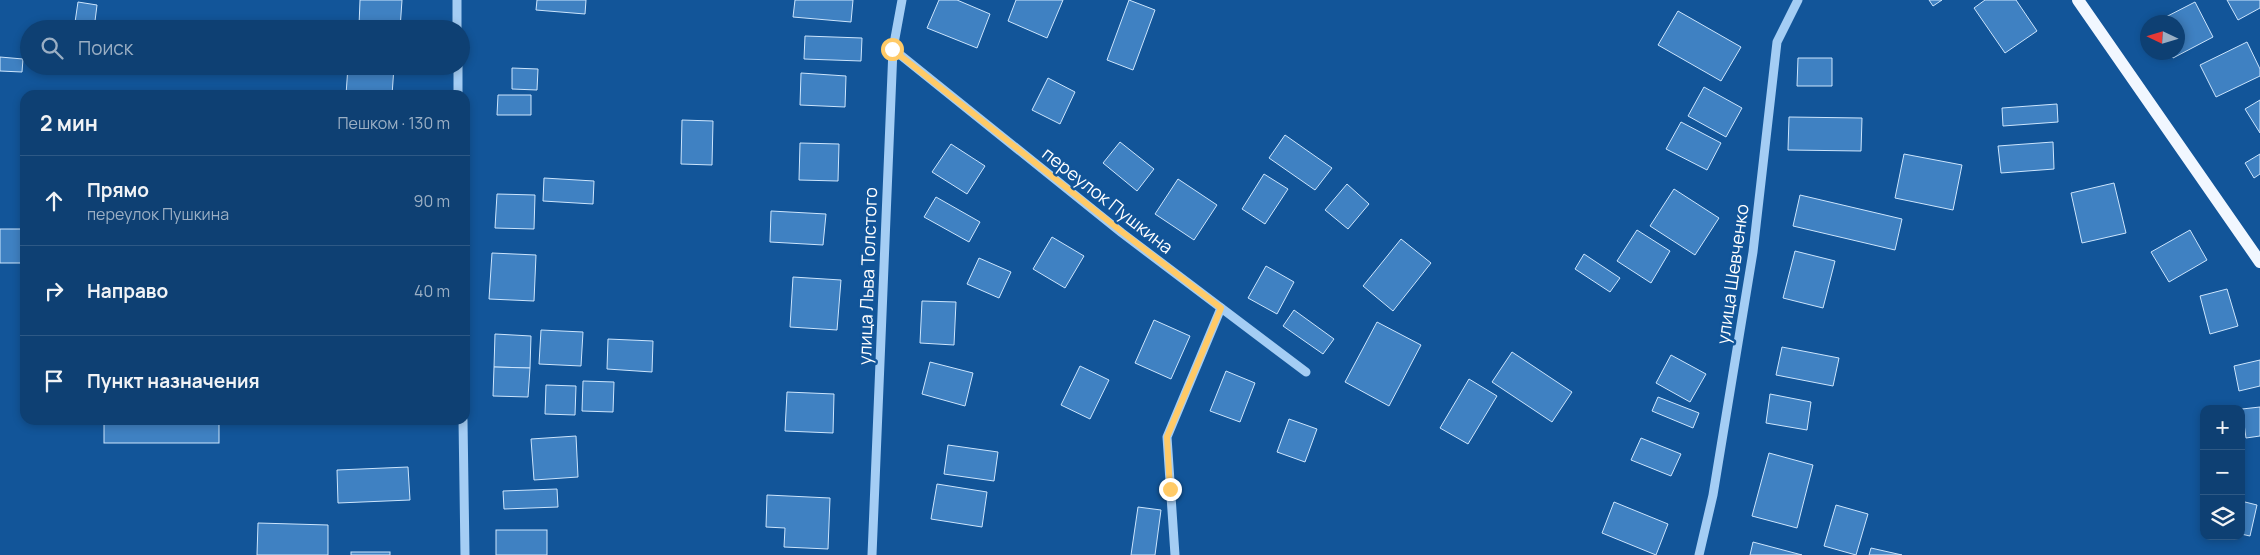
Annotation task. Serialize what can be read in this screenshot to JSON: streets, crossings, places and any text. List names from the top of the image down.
{
  "streets": {
    "street": ["переулок Пушкина", "улица Шевченко", "улица Льва Толстого"]
  },
  "crossings": [
    ["переулок Пушкина", "улица Льва Толстого"]
  ],
  "north": "left",
  "page": {
    "search": "Поиск",
    "heading": ["2 мин", "Пешком · 130 m"],
    "list": [
      ["Прямо", "переулок Пушкина", "90 m"],
      ["Направо", "40 m"],
      "Пункт назначения"
    ],
    "map_buttons": ["+", "−"]
  }
}
